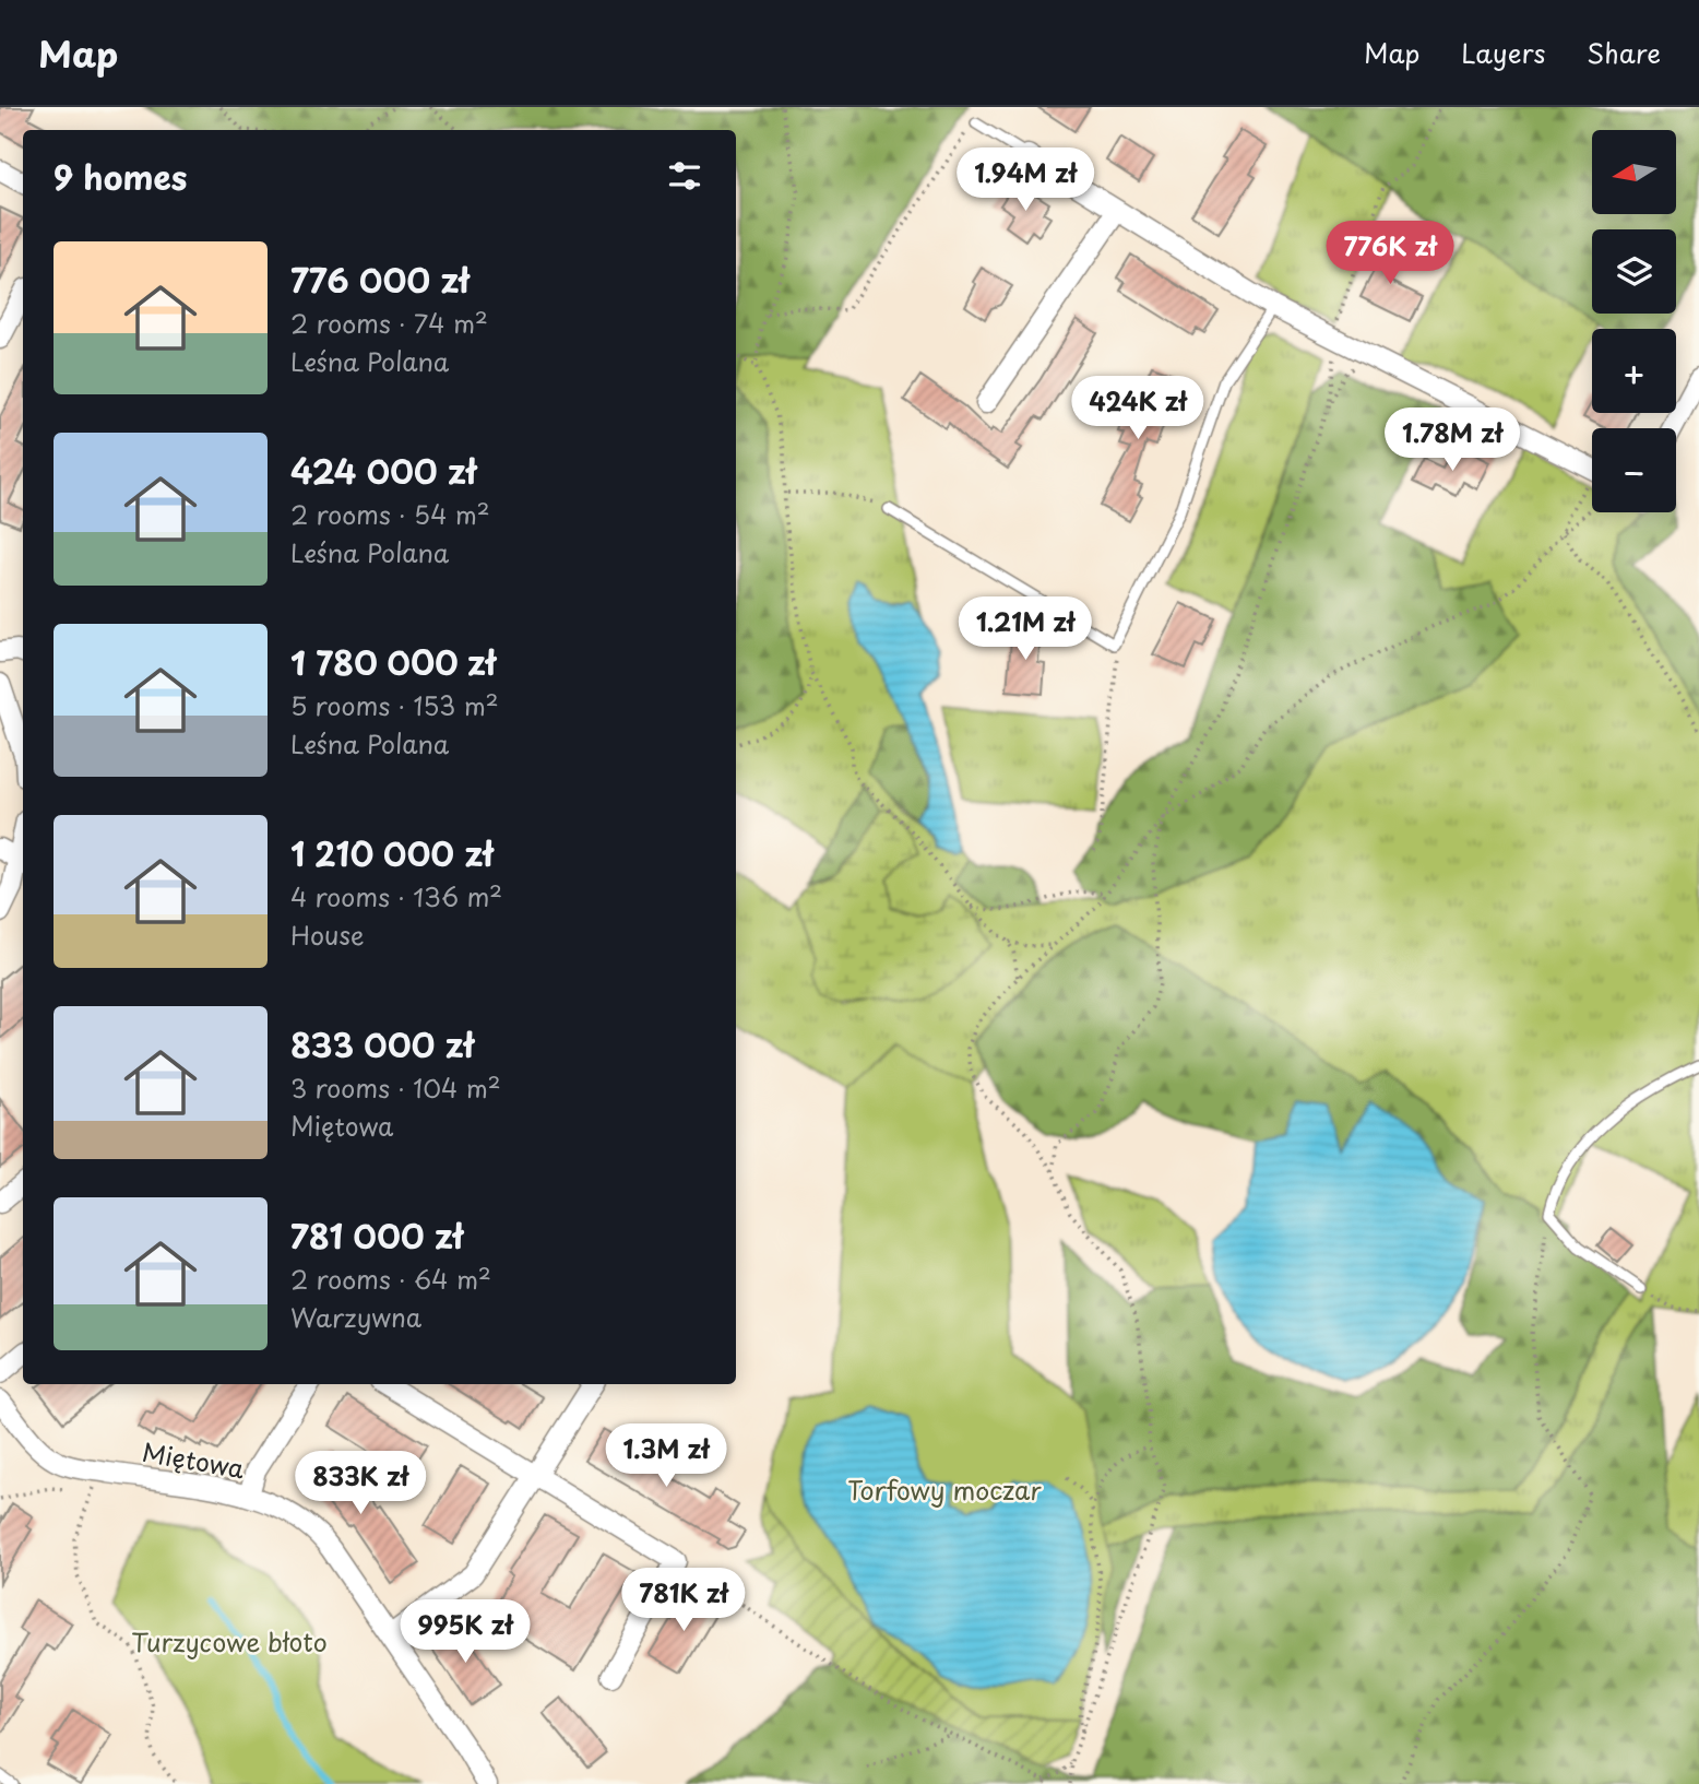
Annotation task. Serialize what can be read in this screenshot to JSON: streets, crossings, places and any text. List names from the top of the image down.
{
  "streets": {
    "street": ["Miętowa"]
  },
  "parks": ["Torfowy moczar", "Turzycowe błoto"],
  "north": "left",
  "page": {
    "header": "Map",
    "nav": ["Map", "Layers", "Share"],
    "map_buttons": ["+", "−"],
    "heading": "9 homes",
    "price": [
      "1.94M zł",
      "776K zł",
      "424K zł",
      "1.78M zł",
      "1.21M zł",
      "1.3M zł",
      "833K zł",
      "781K zł",
      "995K zł"
    ],
    "list": [
      {
        "name": "776 000 zł",
        "note": "2 rooms · 74 m² · Leśna Polana"
      },
      {
        "name": "424 000 zł",
        "note": "2 rooms · 54 m² · Leśna Polana"
      },
      {
        "name": "1 780 000 zł",
        "note": "5 rooms · 153 m² · Leśna Polana"
      },
      {
        "name": "1 210 000 zł",
        "note": "4 rooms · 136 m² · House"
      },
      {
        "name": "833 000 zł",
        "note": "3 rooms · 104 m² · Miętowa"
      },
      {
        "name": "781 000 zł",
        "note": "2 rooms · 64 m² · Warzywna"
      }
    ]
  }
}
